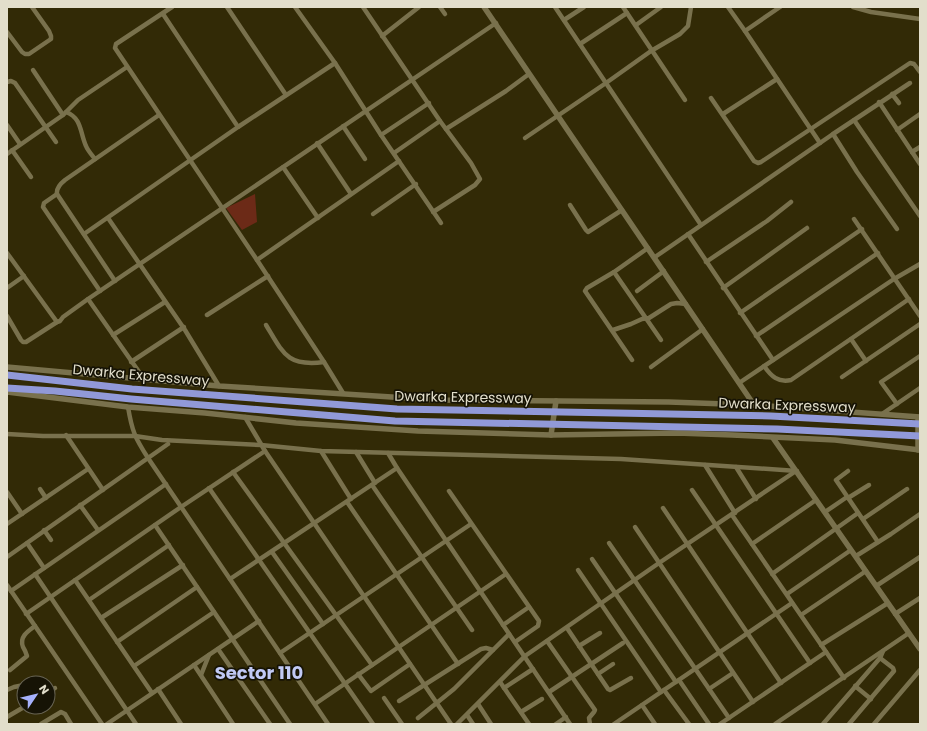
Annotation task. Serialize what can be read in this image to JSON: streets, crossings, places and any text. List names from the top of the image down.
{
  "streets": {
    "highway": ["Dwarka Expressway"]
  },
  "districts": ["Sector 110"],
  "north": "top right"
}
